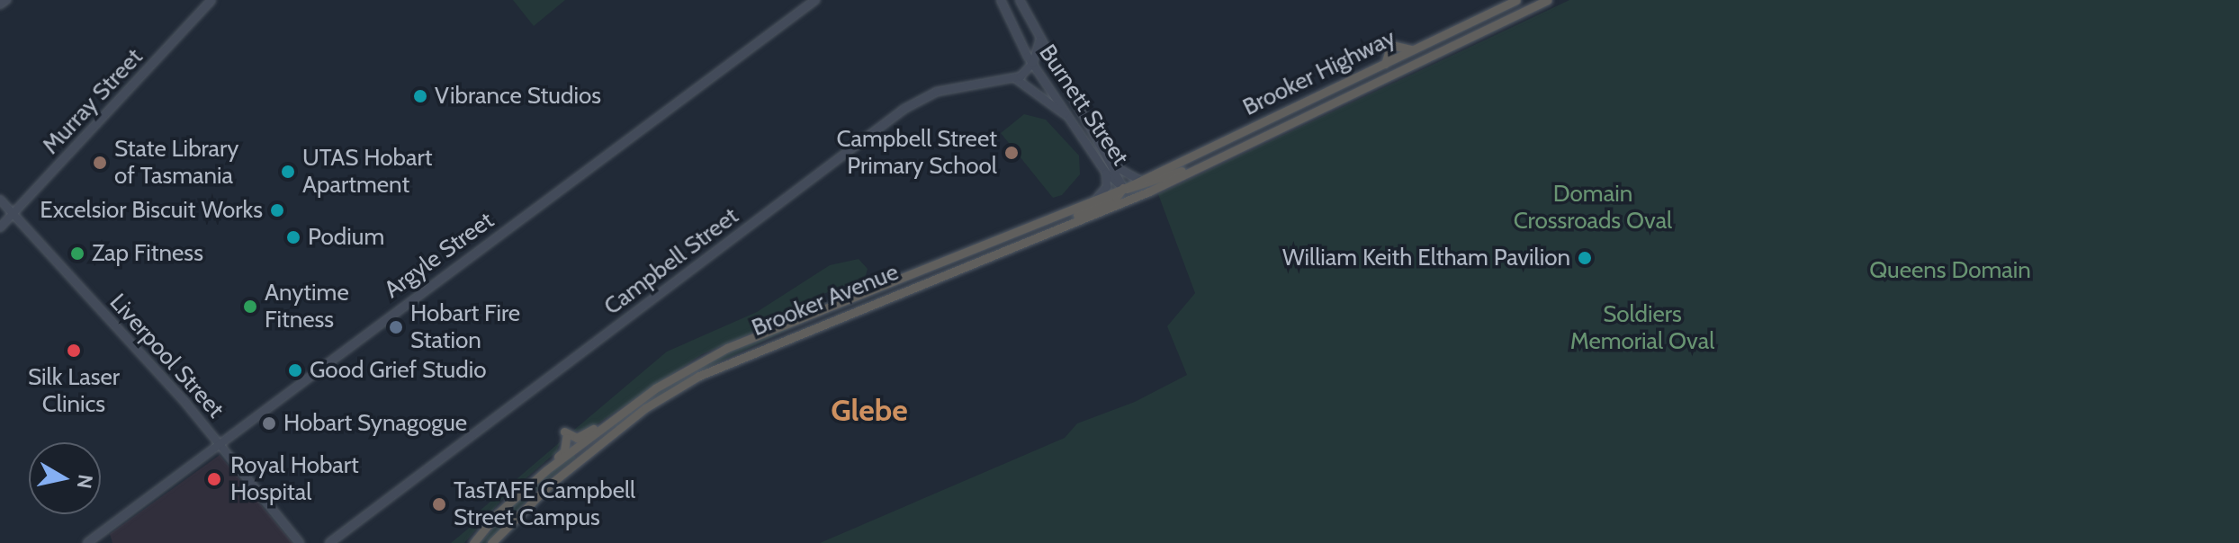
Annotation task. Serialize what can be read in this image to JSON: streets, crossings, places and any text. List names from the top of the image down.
{
  "streets": {
    "highway": ["Brooker Highway", "Brooker Avenue"],
    "main road": [
      "Murray Street",
      "Burnett Street",
      "Argyle Street",
      "Campbell Street",
      "Liverpool Street"
    ]
  },
  "crossings": [
    ["Brooker Highway", "Brooker Avenue"],
    ["Murray Street", "Liverpool Street"],
    ["Burnett Street", "Brooker Avenue"],
    ["Argyle Street", "Liverpool Street"]
  ],
  "districts": ["Glebe"],
  "parks": ["Domain Crossroads Oval", "Queens Domain", "Soldiers Memorial Oval"],
  "places": [
    "Vibrance Studios",
    "Campbell Street Primary School",
    "State Library of Tasmania",
    "UTAS Hobart Apartment",
    "Excelsior Biscuit Works",
    "Podium",
    "Zap Fitness",
    "William Keith Eltham Pavilion",
    "Anytime Fitness",
    "Hobart Fire Station",
    "Silk Laser Clinics",
    "Good Grief Studio",
    "Hobart Synagogue",
    "Royal Hobart Hospital",
    "TasTAFE Campbell Street Campus"
  ],
  "north": "right"
}
